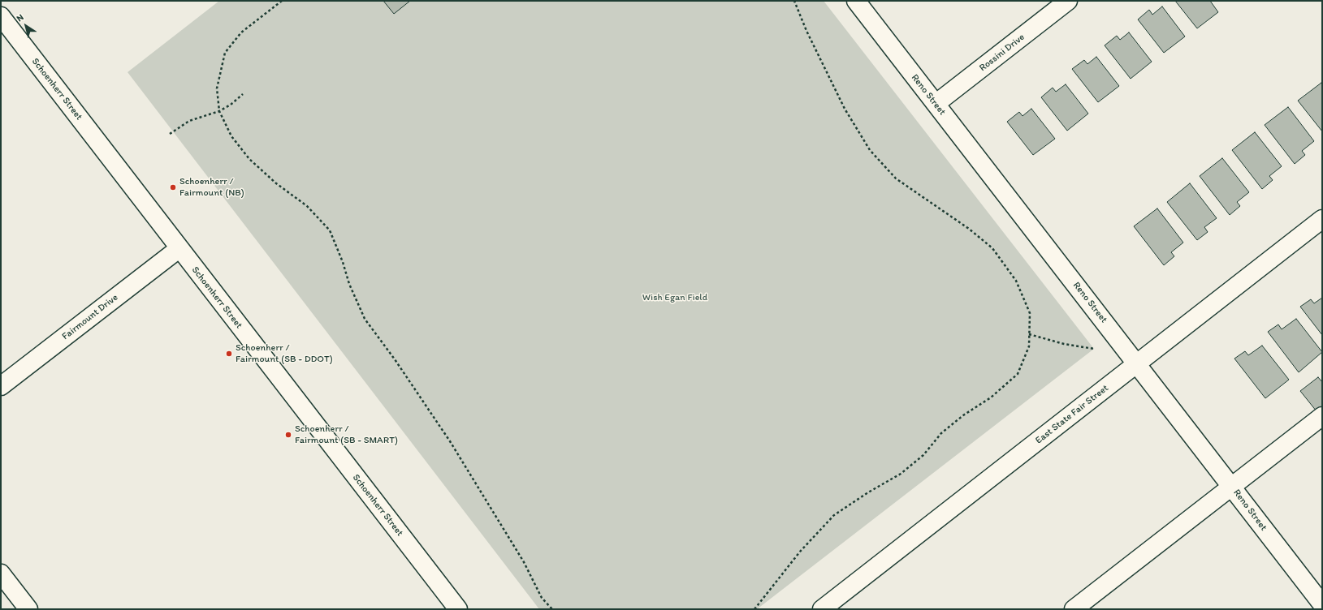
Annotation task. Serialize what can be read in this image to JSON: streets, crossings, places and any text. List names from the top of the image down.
{
  "streets": {
    "street": [
      "Rossini Drive",
      "Schoenherr Street",
      "Reno Street",
      "Fairmount Drive",
      "East State Fair Street"
    ]
  },
  "crossings": [
    ["Rossini Drive", "Reno Street"],
    ["Schoenherr Street", "Fairmount Drive"],
    ["Reno Street", "East State Fair Street"]
  ],
  "parks": ["Wish Egan Field"],
  "places": ["Schoenherr / Fairmount (NB)", "Schoenherr / Fairmount (SB - DDOT)", "Schoenherr / Fairmount (SB - SMART)"],
  "north": "top left"
}
